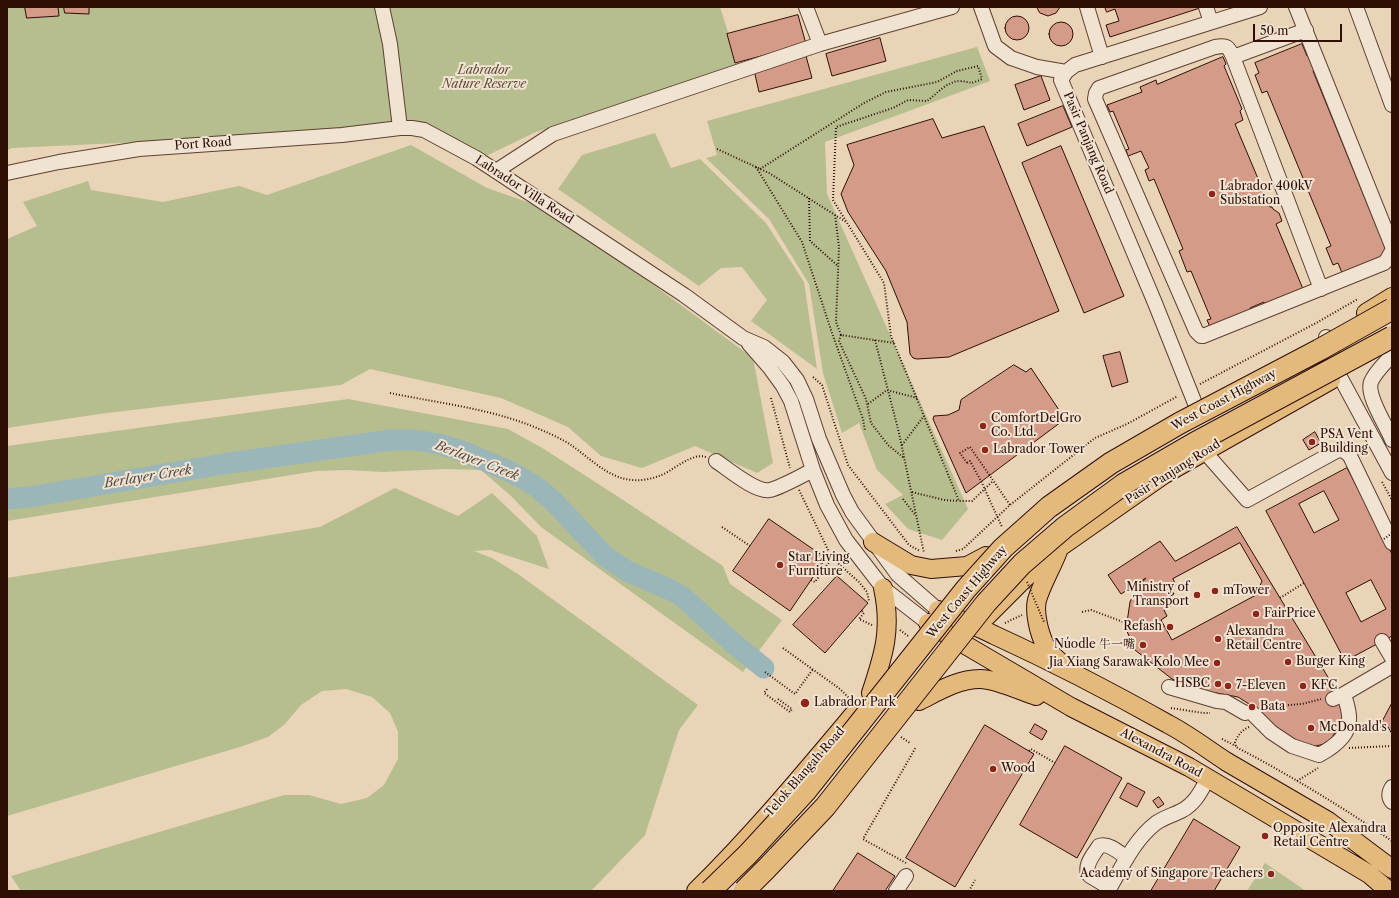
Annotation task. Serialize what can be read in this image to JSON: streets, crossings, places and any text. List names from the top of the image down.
{
  "streets": {
    "highway": ["West Coast Highway"],
    "main road": ["Pasir Panjang Road", "Alexandra Road", "Telok Blangah Road"],
    "street": ["Port Road", "Labrador Villa Road"]
  },
  "crossings": [
    ["Pasir Panjang Road", "Alexandra Road"],
    ["Port Road", "Labrador Villa Road"],
    ["Labrador Villa Road", "Alexandra Road"],
    ["Labrador Villa Road", "Telok Blangah Road"],
    ["Alexandra Road", "Telok Blangah Road"]
  ],
  "water": ["Berlayer Creek"],
  "parks": ["Labrador Nature Reserve"],
  "places": [
    "Labrador 400kV Substation",
    "ComfortDelGro Co. Ltd.",
    "PSA Vent Building",
    "Labrador Tower",
    "Star Living Furniture",
    "mTower",
    "Ministry of Transport",
    "FairPrice",
    "Refash",
    "Alexandra Retail Centre",
    "Núodle 牛一嘴",
    "Burger King",
    "Jia Xiang Sarawak Kolo Mee",
    "HSBC",
    "7-Eleven",
    "KFC",
    "Labrador Park",
    "Bata",
    "McDonald's",
    "Wood",
    "Opposite Alexandra Retail Centre",
    "Academy of Singapore Teachers"
  ],
  "scale_bar": "50 m"
}
